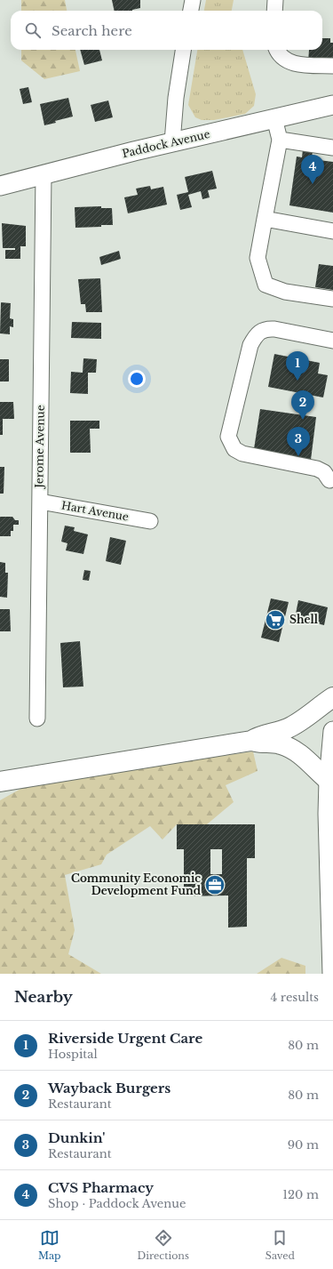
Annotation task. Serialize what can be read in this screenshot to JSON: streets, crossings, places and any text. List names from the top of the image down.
{
  "streets": {
    "main road": ["Paddock Avenue"],
    "street": ["Jerome Avenue", "Hart Avenue"]
  },
  "crossings": [
    ["Paddock Avenue", "Jerome Avenue"],
    ["Jerome Avenue", "Hart Avenue"]
  ],
  "places": {
    "supermarket": ["Shell"],
    "office": ["Community Economic Development Fund"]
  },
  "page": {
    "search": "Search here",
    "pins": [
      "4",
      "1",
      "2",
      "3"
    ],
    "heading": ["Nearby", "4 results"],
    "list": [
      {
        "mark": "1",
        "name": "Riverside Urgent Care",
        "note": "Hospital",
        "value": "80 m"
      },
      {
        "mark": "2",
        "name": "Wayback Burgers",
        "note": "Restaurant",
        "value": "80 m"
      },
      {
        "mark": "3",
        "name": "Dunkin'",
        "note": "Restaurant",
        "value": "90 m"
      },
      {
        "mark": "4",
        "name": "CVS Pharmacy",
        "note": "Shop · Paddock Avenue",
        "value": "120 m"
      }
    ],
    "nav": ["Map", "Directions", "Saved"]
  }
}
